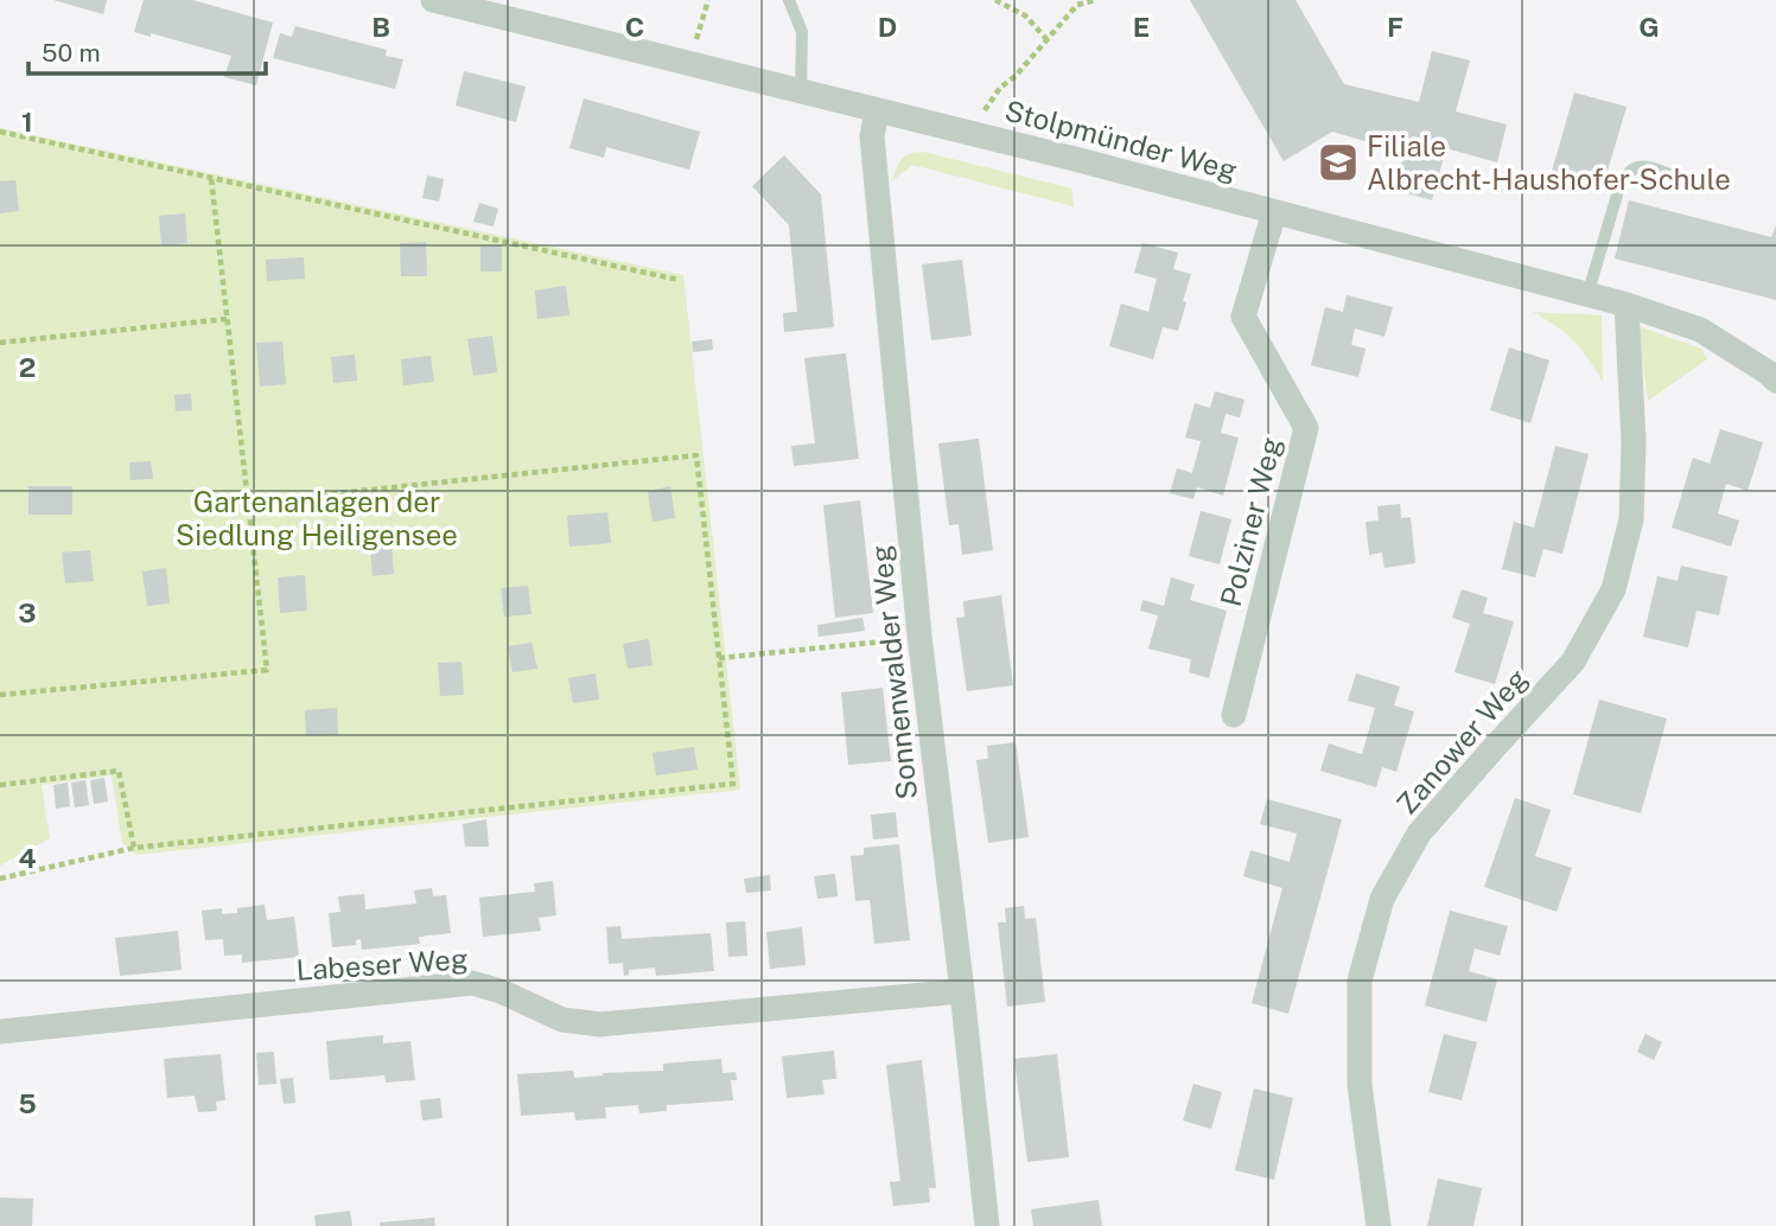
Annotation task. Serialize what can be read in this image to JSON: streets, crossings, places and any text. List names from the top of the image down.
{
  "streets": {
    "street": [
      "Stolpmünder Weg",
      "Polziner Weg",
      "Sonnenwalder Weg",
      "Zanower Weg",
      "Labeser Weg"
    ]
  },
  "crossings": [
    ["Stolpmünder Weg", "Polziner Weg"],
    ["Stolpmünder Weg", "Sonnenwalder Weg"],
    ["Stolpmünder Weg", "Zanower Weg"],
    ["Sonnenwalder Weg", "Labeser Weg"]
  ],
  "parks": ["Gartenanlagen der Siedlung Heiligensee"],
  "places": {
    "school or university": ["Filiale Albrecht-Haushofer-Schule"]
  },
  "scale_bar": "50 m",
  "grid": {
    "columns": [
      "B",
      "C",
      "D",
      "E",
      "F",
      "G"
    ],
    "rows": [
      "1",
      "2",
      "3",
      "4",
      "5"
    ]
  }
}
